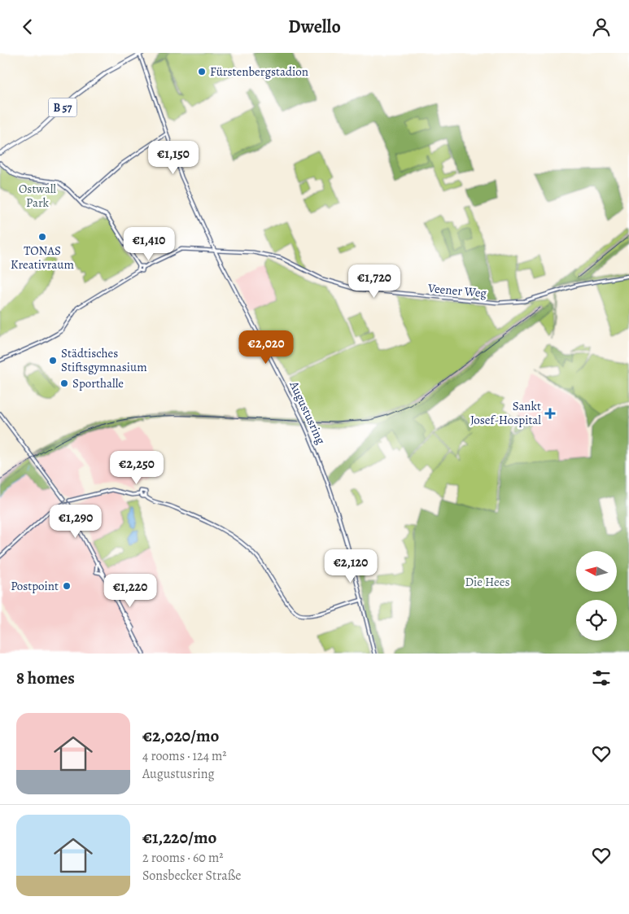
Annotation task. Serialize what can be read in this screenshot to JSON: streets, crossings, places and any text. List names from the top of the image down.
{
  "streets": {
    "main road": ["B 57"],
    "street": ["Veener Weg", "Augustusring"]
  },
  "crossings": [
    ["B 57", "Augustusring"],
    ["Veener Weg", "Augustusring"]
  ],
  "parks": ["Ostwall Park", "Die Hees"],
  "places": {
    "other": [
      "Fürstenbergstadion",
      "TONAS Kreativraum",
      "Städtisches Stiftsgymnasium",
      "Sporthalle",
      "Postpoint"
    ],
    "health": ["Sankt Josef-Hospital"]
  },
  "north": "left",
  "page": {
    "header": "Dwello",
    "price": [
      "€1,150",
      "€1,410",
      "€1,720",
      "€2,020",
      "€2,250",
      "€1,290",
      "€2,120",
      "€1,220"
    ],
    "heading": "8 homes",
    "list": [
      {
        "name": "€2,020/mo",
        "note": "4 rooms · 124 m² · Augustusring"
      },
      {
        "name": "€1,220/mo",
        "note": "2 rooms · 60 m² · Sonsbecker Straße"
      }
    ]
  }
}
